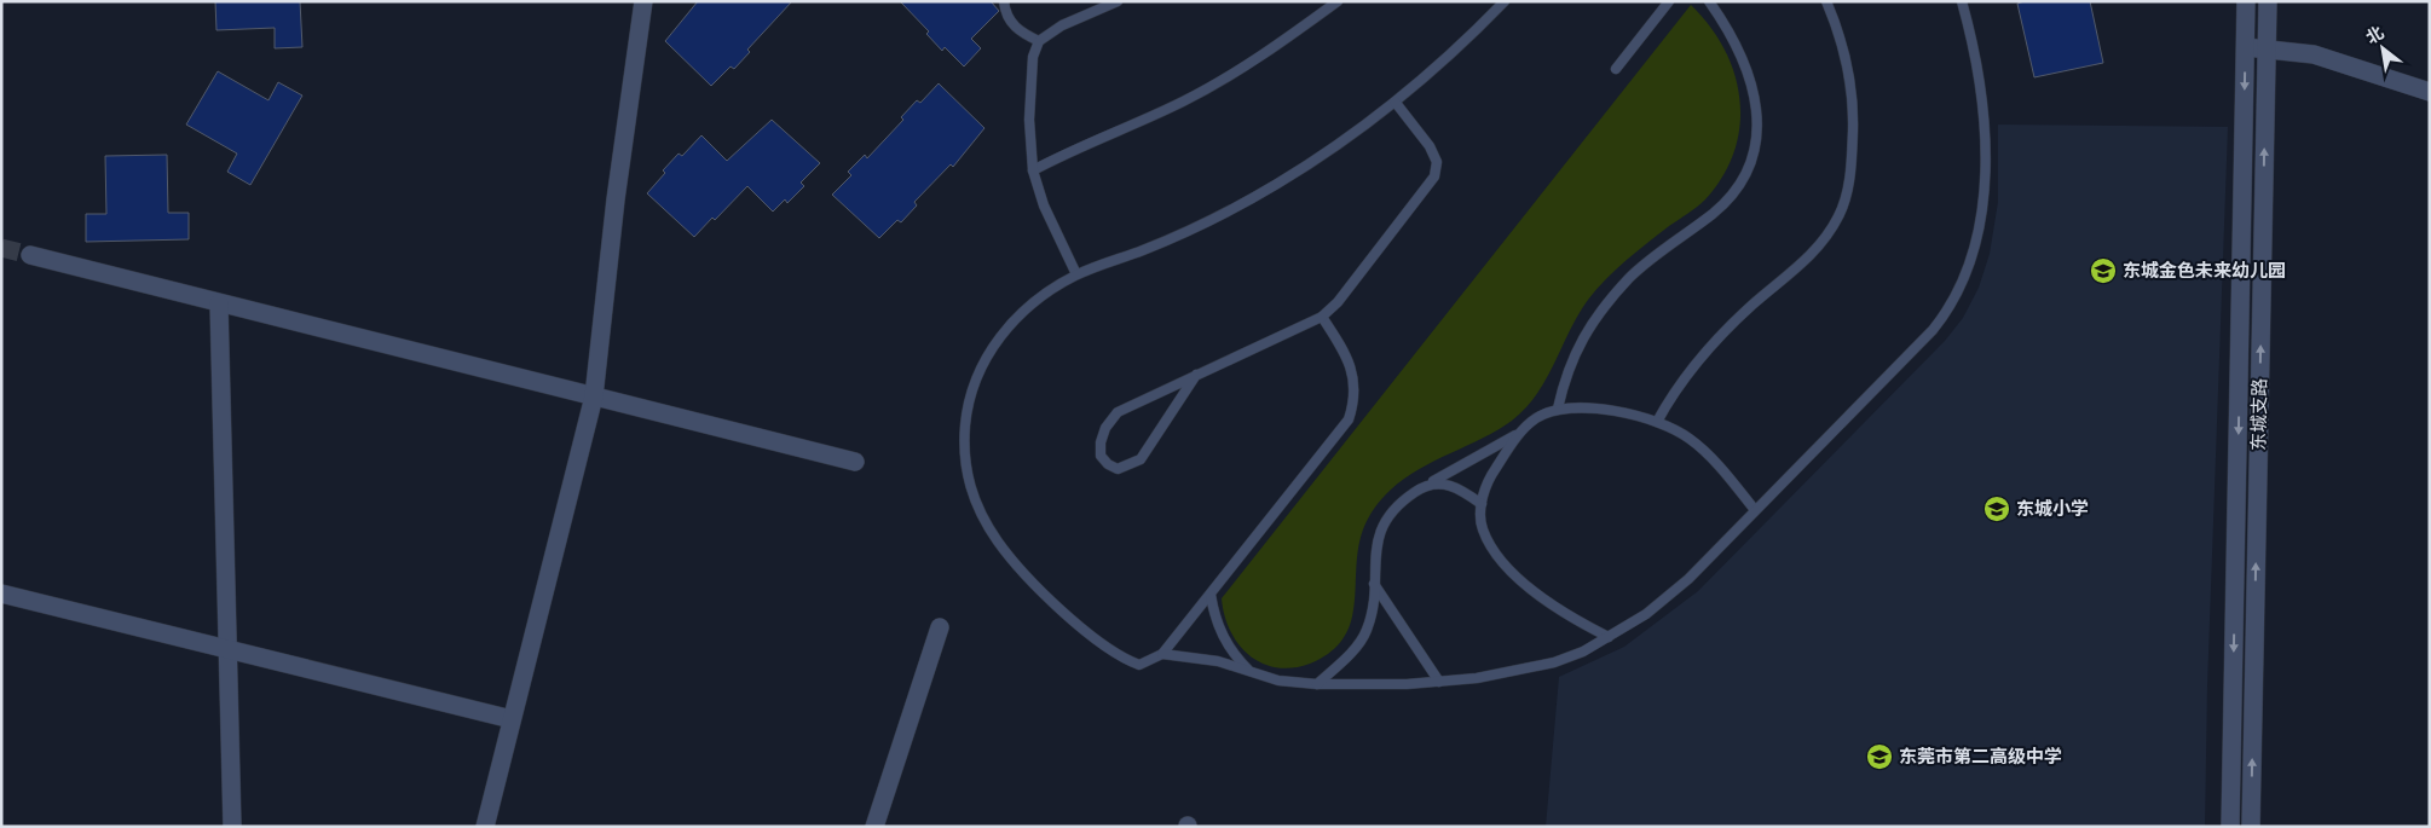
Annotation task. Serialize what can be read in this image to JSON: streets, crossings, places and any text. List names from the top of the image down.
{
  "streets": {
    "street": ["东城支路"]
  },
  "places": {
    "school or university": ["东城金色未来幼儿园", "东城小学", "东莞市第二高级中学"]
  },
  "north": "top left"
}
